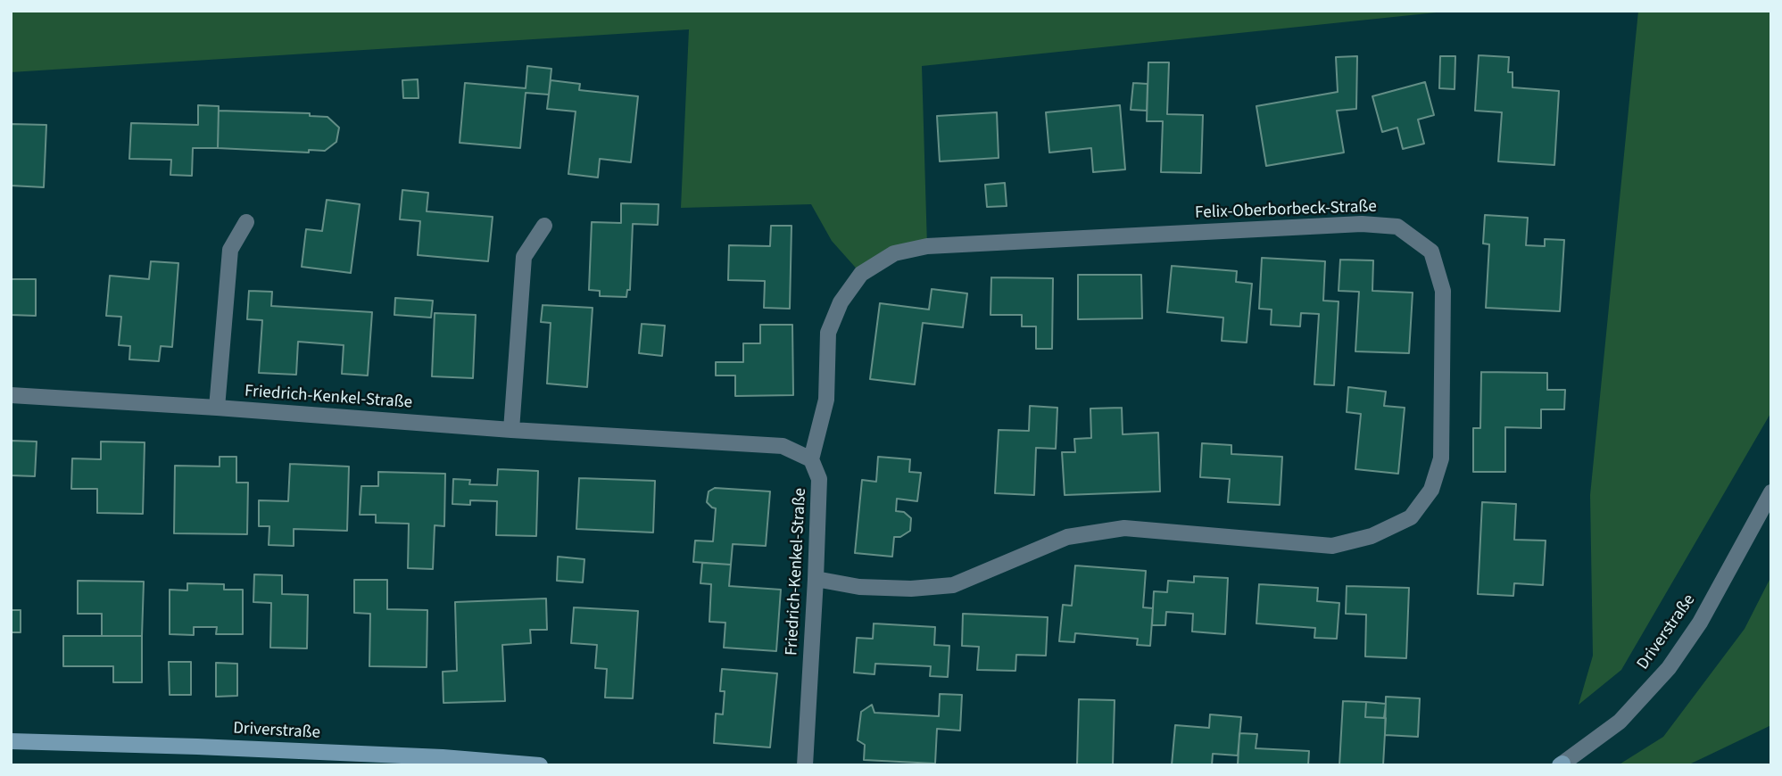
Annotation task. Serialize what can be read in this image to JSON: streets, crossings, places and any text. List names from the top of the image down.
{
  "streets": {
    "street": ["Felix-Oberborbeck-Straße", "Friedrich-Kenkel-Straße", "Driverstraße"]
  },
  "crossings": [
    ["Felix-Oberborbeck-Straße", "Friedrich-Kenkel-Straße"]
  ]
}
